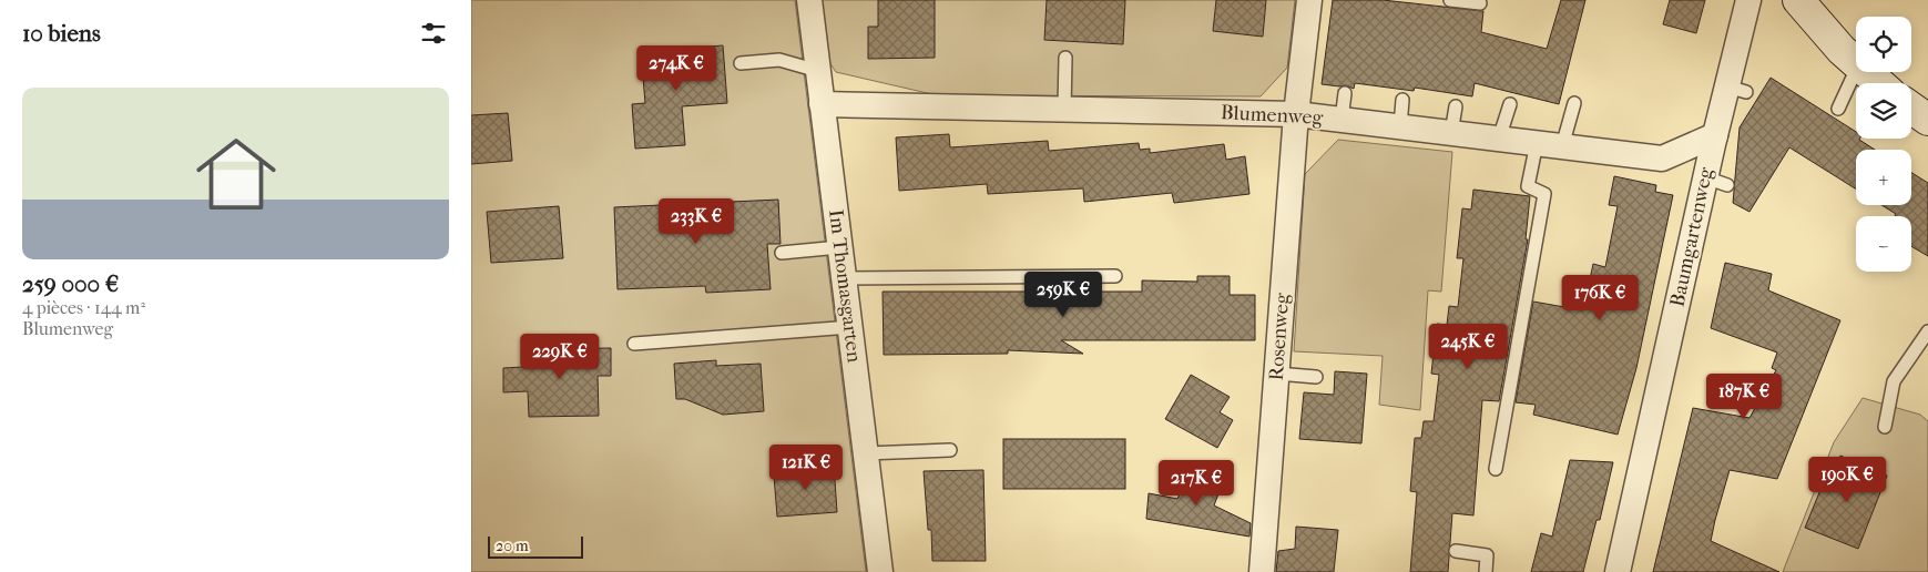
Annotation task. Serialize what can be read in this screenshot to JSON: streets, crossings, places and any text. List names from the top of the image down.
{
  "streets": {
    "street": [
      "Blumenweg",
      "Baumgartenweg",
      "Im Thomasgarten",
      "Rosenweg"
    ]
  },
  "crossings": [
    ["Blumenweg", "Baumgartenweg"],
    ["Blumenweg", "Im Thomasgarten"],
    ["Blumenweg", "Rosenweg"]
  ],
  "scale_bar": "20 m",
  "page": {
    "heading": "10 biens",
    "map_buttons": ["+", "−"],
    "price": [
      "274K €",
      "233K €",
      "259K €",
      "176K €",
      "245K €",
      "229K €",
      "187K €",
      "121K €",
      "190K €",
      "217K €"
    ],
    "list": [
      {
        "name": "259 000 €",
        "note": "4 pièces · 144 m² · Blumenweg"
      }
    ],
    "scale": "20 m"
  }
}
